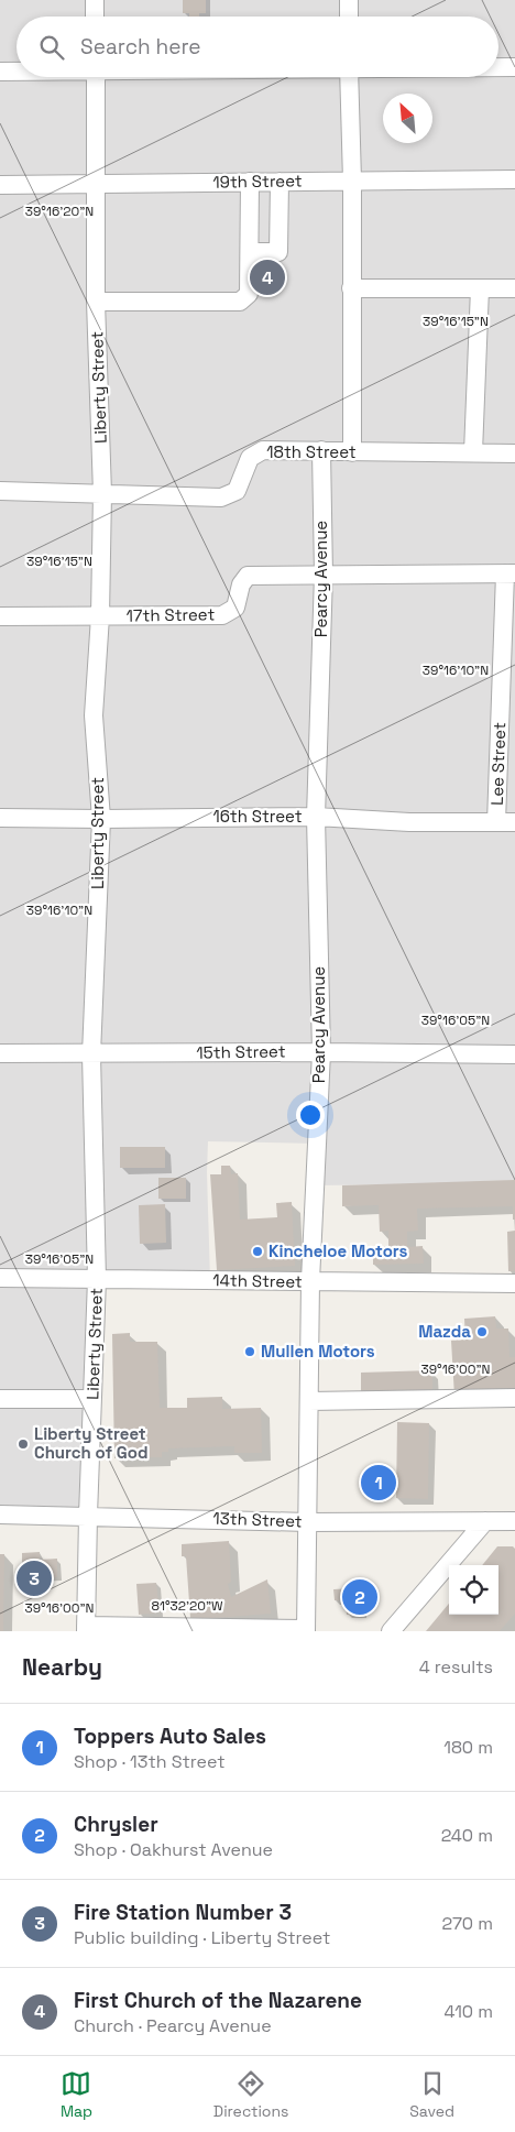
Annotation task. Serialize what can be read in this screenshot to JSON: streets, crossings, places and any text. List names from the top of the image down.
{
  "streets": {
    "street": [
      "19th Street",
      "Liberty Street",
      "18th Street",
      "Pearcy Avenue",
      "17th Street",
      "Lee Street",
      "16th Street",
      "15th Street",
      "14th Street",
      "13th Street"
    ]
  },
  "crossings": [
    ["19th Street", "Liberty Street"],
    ["Liberty Street", "18th Street"],
    ["Liberty Street", "17th Street"],
    ["Liberty Street", "16th Street"],
    ["Liberty Street", "15th Street"],
    ["Liberty Street", "14th Street"],
    ["Liberty Street", "13th Street"],
    ["18th Street", "Pearcy Avenue"],
    ["Pearcy Avenue", "17th Street"],
    ["Pearcy Avenue", "16th Street"],
    ["Pearcy Avenue", "15th Street"],
    ["Pearcy Avenue", "14th Street"],
    ["Pearcy Avenue", "13th Street"],
    ["17th Street", "Lee Street"],
    ["Lee Street", "16th Street"]
  ],
  "places": [
    "Kincheloe Motors",
    "Mazda",
    "Mullen Motors",
    "Liberty Street Church of God"
  ],
  "north": "top left",
  "page": {
    "search": "Search here",
    "pins": [
      "4",
      "1",
      "3",
      "2"
    ],
    "heading": ["Nearby", "4 results"],
    "list": [
      {
        "mark": "1",
        "name": "Toppers Auto Sales",
        "note": "Shop · 13th Street",
        "value": "180 m"
      },
      {
        "mark": "2",
        "name": "Chrysler",
        "note": "Shop · Oakhurst Avenue",
        "value": "240 m"
      },
      {
        "mark": "3",
        "name": "Fire Station Number 3",
        "note": "Public building · Liberty Street",
        "value": "270 m"
      },
      {
        "mark": "4",
        "name": "First Church of the Nazarene",
        "note": "Church · Pearcy Avenue",
        "value": "410 m"
      }
    ],
    "nav": ["Map", "Directions", "Saved"]
  },
  "coordinates": [
    "39°16'20\"N",
    "39°16'15\"N",
    "39°16'10\"N",
    "39°16'05\"N",
    "39°16'00\"N",
    "81°32'20\"W"
  ]
}
